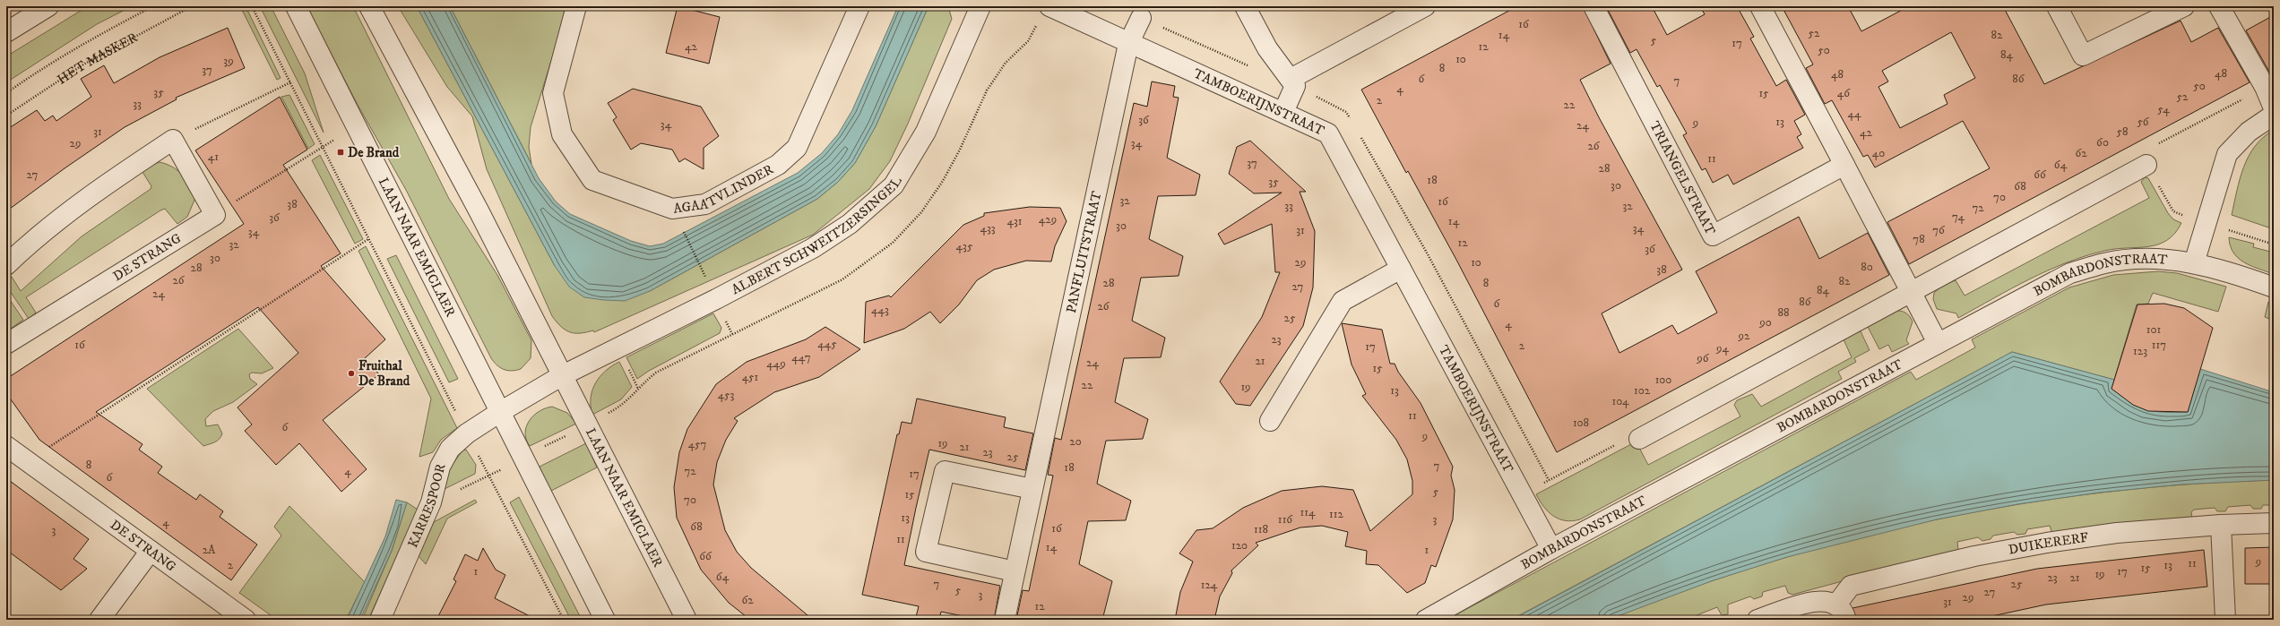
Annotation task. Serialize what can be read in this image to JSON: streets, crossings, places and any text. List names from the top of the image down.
{
  "streets": {
    "street": [
      "TAMBOERIJNSTRAAT",
      "TRIANGELSTRAAT",
      "AGAATVLINDER",
      "ALBERT SCHWEITZERSINGEL",
      "LAAN NAAR EMICLAER",
      "PANFLUITSTRAAT",
      "DE STRANG",
      "BOMBARDONSTRAAT",
      "KARRESPOOR",
      "DUIKERERF"
    ],
    "path": ["HET MASKER"]
  },
  "crossings": [
    ["TAMBOERIJNSTRAAT", "PANFLUITSTRAAT"],
    ["TAMBOERIJNSTRAAT", "BOMBARDONSTRAAT"],
    ["ALBERT SCHWEITZERSINGEL", "LAAN NAAR EMICLAER"],
    ["LAAN NAAR EMICLAER", "KARRESPOOR"]
  ],
  "places": {
    "transit": ["De Brand"],
    "other": ["Fruithal De Brand"]
  },
  "house_numbers": [
    "16",
    "52",
    "14",
    "82",
    "5",
    "17",
    "42",
    "12",
    "50",
    "84",
    "10",
    "39",
    "8",
    "37",
    "48",
    "48",
    "6",
    "86",
    "7",
    "50",
    "4",
    "35",
    "15",
    "46",
    "52",
    "2",
    "33",
    "22",
    "54",
    "44",
    "36",
    "13",
    "56",
    "9",
    "34",
    "24",
    "31",
    "58",
    "42",
    "60",
    "29",
    "34",
    "26",
    "40",
    "62",
    "41",
    "11",
    "37",
    "64",
    "28",
    "27",
    "66",
    "18",
    "35",
    "30",
    "68",
    "70",
    "32",
    "16",
    "38",
    "33",
    "32",
    "72",
    "74",
    "36",
    "429",
    "431",
    "14",
    "30",
    "433",
    "34",
    "31",
    "76",
    "34",
    "78",
    "12",
    "32",
    "435",
    "36",
    "30",
    "29",
    "10",
    "80",
    "28",
    "38",
    "26",
    "82",
    "28",
    "8",
    "27",
    "84",
    "24",
    "86",
    "6",
    "26",
    "443",
    "88",
    "25",
    "90",
    "4",
    "101",
    "92",
    "23",
    "445",
    "16",
    "117",
    "2",
    "17",
    "94",
    "123",
    "447",
    "96",
    "21",
    "24",
    "449",
    "15",
    "451",
    "100",
    "22",
    "19",
    "13",
    "102",
    "453",
    "104",
    "11",
    "108",
    "6",
    "9",
    "20",
    "19",
    "457",
    "21",
    "23",
    "25",
    "8",
    "7",
    "18",
    "4",
    "72",
    "17",
    "6",
    "5",
    "15",
    "70",
    "114",
    "112",
    "13",
    "116",
    "3",
    "4",
    "68",
    "16",
    "118",
    "3",
    "11",
    "120",
    "14",
    "2A",
    "1",
    "66",
    "9",
    "11",
    "2",
    "13",
    "15",
    "1",
    "17",
    "19",
    "64",
    "23",
    "21",
    "7",
    "25",
    "124",
    "5",
    "27",
    "3",
    "29",
    "62",
    "31",
    "12"
  ]
}
